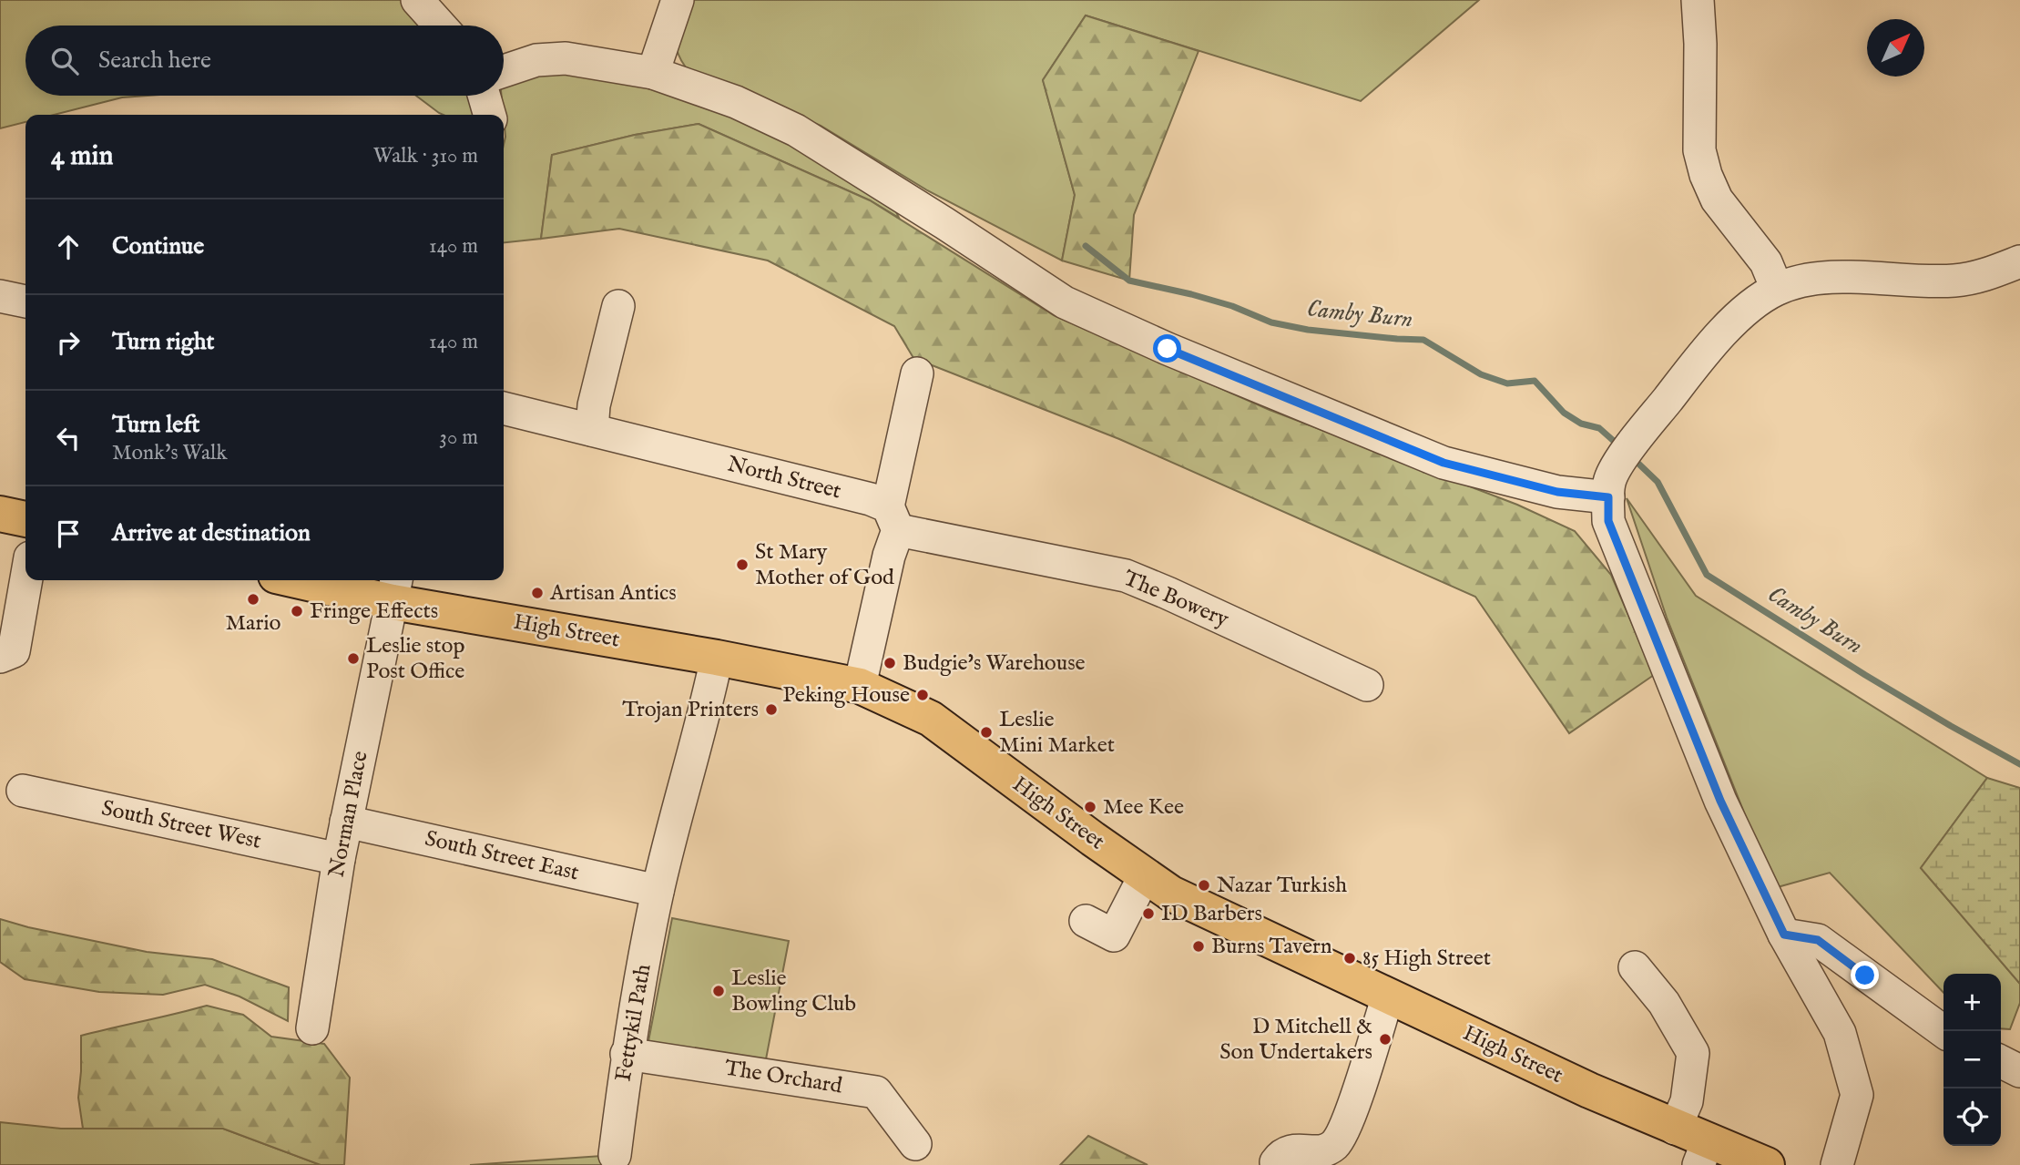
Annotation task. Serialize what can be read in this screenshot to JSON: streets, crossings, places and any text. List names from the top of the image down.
{
  "streets": {
    "main road": ["High Street"],
    "street": [
      "North Street",
      "The Bowery",
      "Norman Place",
      "South Street West",
      "South Street East",
      "Fettykil Path",
      "The Orchard"
    ]
  },
  "crossings": [
    ["North Street", "The Bowery"],
    ["High Street", "Norman Place"],
    ["High Street", "Fettykil Path"],
    ["Norman Place", "South Street West"],
    ["Norman Place", "South Street East"],
    ["South Street East", "Fettykil Path"],
    ["Fettykil Path", "The Orchard"]
  ],
  "water": ["Camby Burn"],
  "places": [
    "St Mary Mother of God",
    "Artisan Antics",
    "Mario",
    "Fringe Effects",
    "Leslie stop Post Office",
    "Budgie's Warehouse",
    "Peking House",
    "Trojan Printers",
    "Leslie Mini Market",
    "Mee Kee",
    "Nazar Turkish",
    "ID Barbers",
    "Burns Tavern",
    "85 High Street",
    "Leslie Bowling Club",
    "D Mitchell & Son Undertakers"
  ],
  "north": "top right",
  "page": {
    "search": "Search here",
    "heading": ["4 min", "Walk · 310 m"],
    "list": [
      ["Continue", "140 m"],
      ["Turn right", "140 m"],
      ["Turn left", "Monk's Walk", "30 m"],
      "Arrive at destination"
    ],
    "map_buttons": ["+", "−"]
  }
}
